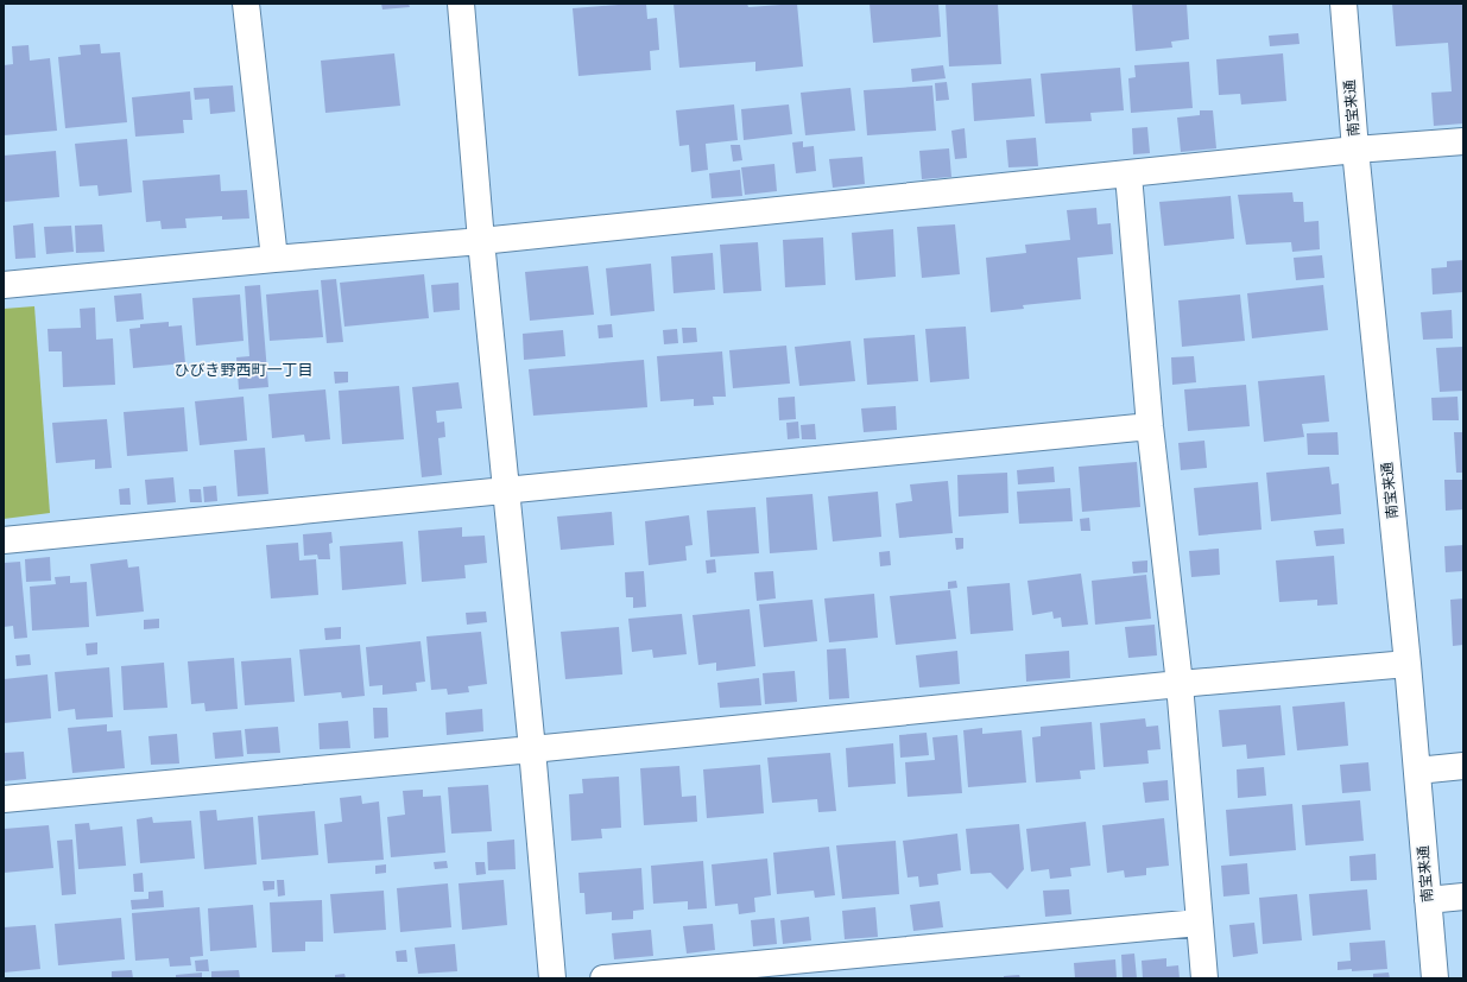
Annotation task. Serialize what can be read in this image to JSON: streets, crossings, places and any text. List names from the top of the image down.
{
  "streets": {
    "street": ["南宝来通"]
  },
  "districts": ["ひびき野西町一丁目"]
}
